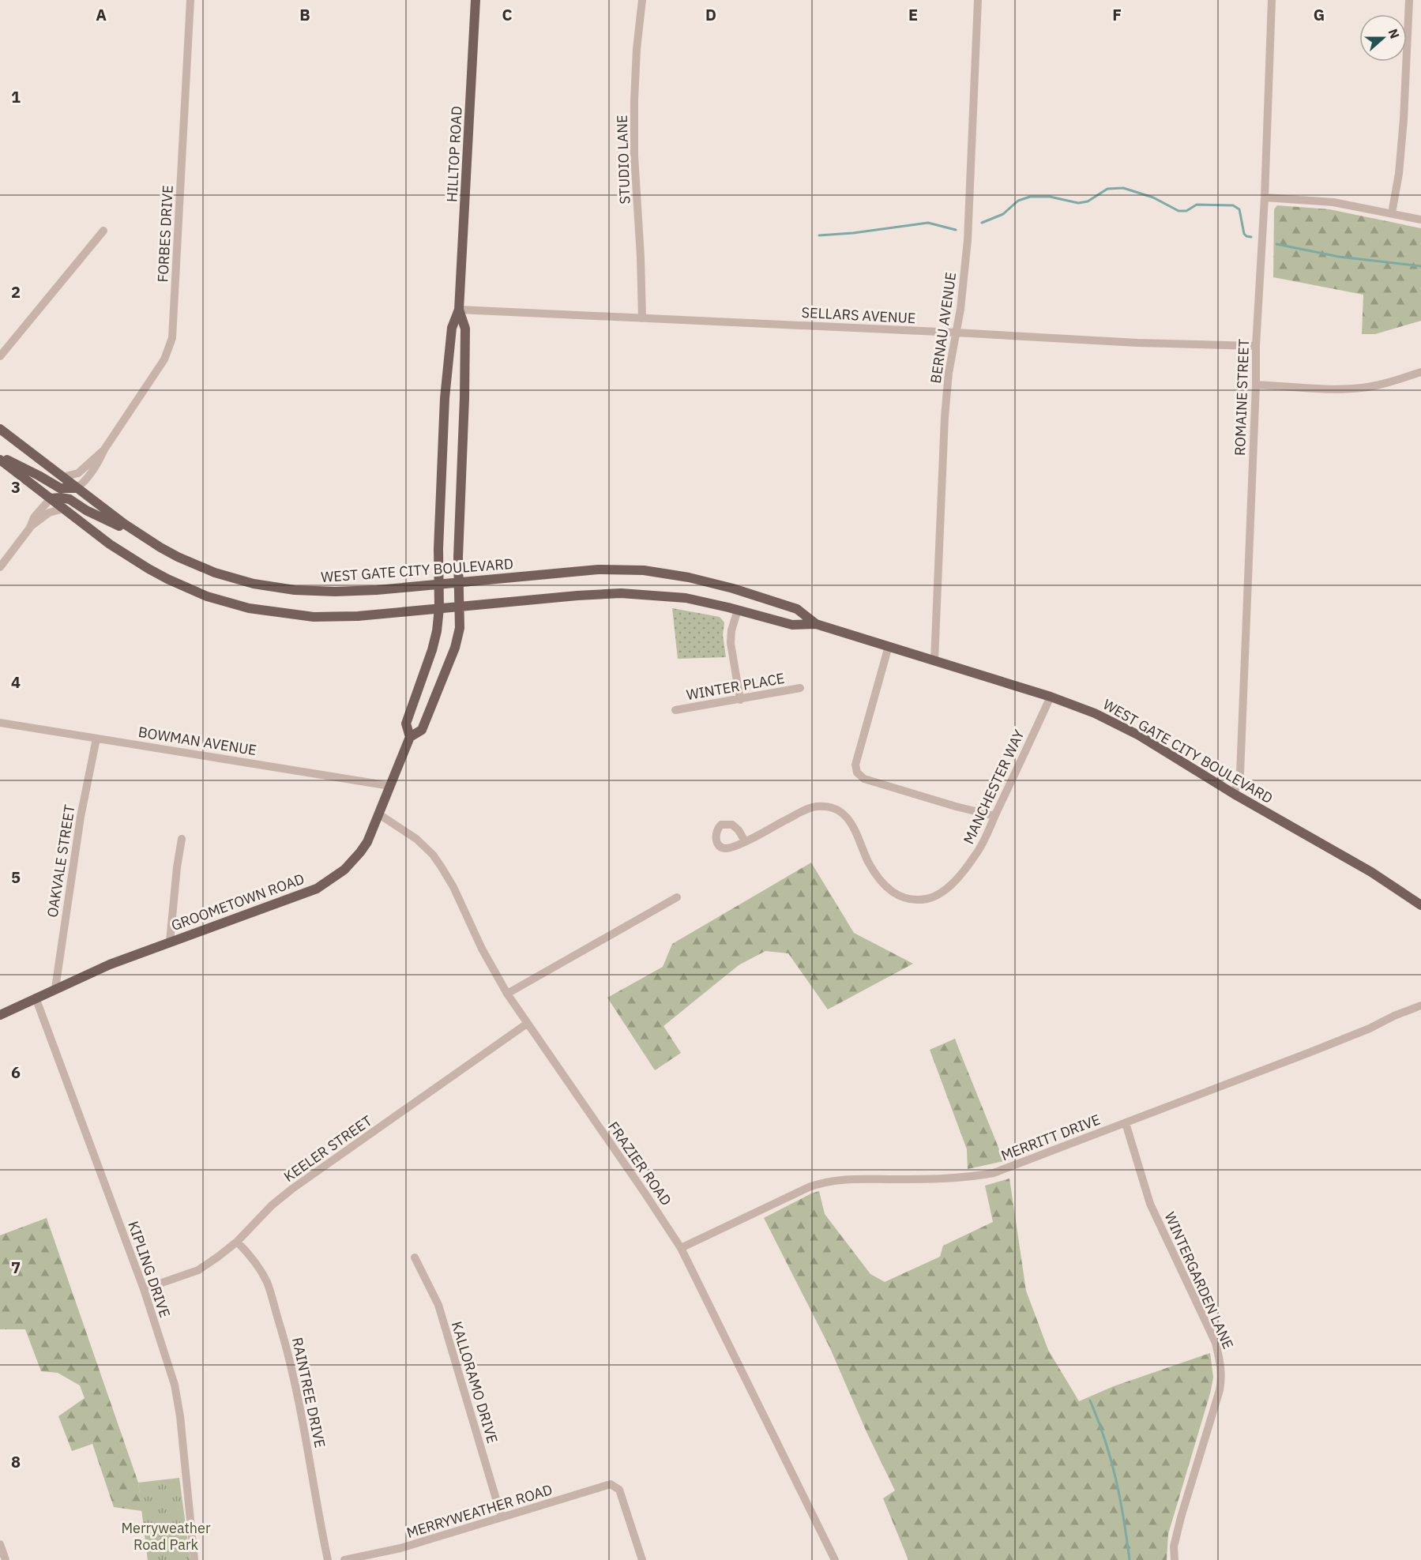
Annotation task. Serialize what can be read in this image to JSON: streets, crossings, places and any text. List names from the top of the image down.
{
  "streets": {
    "main road": ["HILLTOP ROAD", "WEST GATE CITY BOULEVARD", "GROOMETOWN ROAD"],
    "street": [
      "STUDIO LANE",
      "FORBES DRIVE",
      "SELLARS AVENUE",
      "BERNAU AVENUE",
      "ROMAINE STREET",
      "WINTER PLACE",
      "BOWMAN AVENUE",
      "MANCHESTER WAY",
      "OAKVALE STREET",
      "MERRITT DRIVE",
      "KEELER STREET",
      "FRAZIER ROAD",
      "KIPLING DRIVE",
      "WINTERGARDEN LANE",
      "KALLORAMO DRIVE",
      "RAINTREE DRIVE",
      "MERRYWEATHER ROAD"
    ]
  },
  "crossings": [
    ["HILLTOP ROAD", "SELLARS AVENUE"],
    ["HILLTOP ROAD", "WEST GATE CITY BOULEVARD"],
    ["HILLTOP ROAD", "GROOMETOWN ROAD"],
    ["STUDIO LANE", "SELLARS AVENUE"],
    ["FORBES DRIVE", "WEST GATE CITY BOULEVARD"],
    ["SELLARS AVENUE", "BERNAU AVENUE"],
    ["SELLARS AVENUE", "ROMAINE STREET"],
    ["BERNAU AVENUE", "WEST GATE CITY BOULEVARD"],
    ["ROMAINE STREET", "WEST GATE CITY BOULEVARD"],
    ["WEST GATE CITY BOULEVARD", "MANCHESTER WAY"],
    ["WEST GATE CITY BOULEVARD", "GROOMETOWN ROAD"],
    ["BOWMAN AVENUE", "OAKVALE STREET"],
    ["BOWMAN AVENUE", "GROOMETOWN ROAD"],
    ["OAKVALE STREET", "GROOMETOWN ROAD"],
    ["GROOMETOWN ROAD", "FRAZIER ROAD"],
    ["GROOMETOWN ROAD", "KIPLING DRIVE"],
    ["MERRITT DRIVE", "FRAZIER ROAD"],
    ["MERRITT DRIVE", "WINTERGARDEN LANE"],
    ["KEELER STREET", "FRAZIER ROAD"],
    ["KEELER STREET", "KIPLING DRIVE"],
    ["KEELER STREET", "RAINTREE DRIVE"],
    ["KALLORAMO DRIVE", "MERRYWEATHER ROAD"]
  ],
  "parks": ["Merryweather Road Park"],
  "north": "right",
  "grid": {
    "columns": [
      "A",
      "B",
      "C",
      "D",
      "E",
      "F",
      "G"
    ],
    "rows": [
      "1",
      "2",
      "3",
      "4",
      "5",
      "6",
      "7",
      "8"
    ]
  }
}
